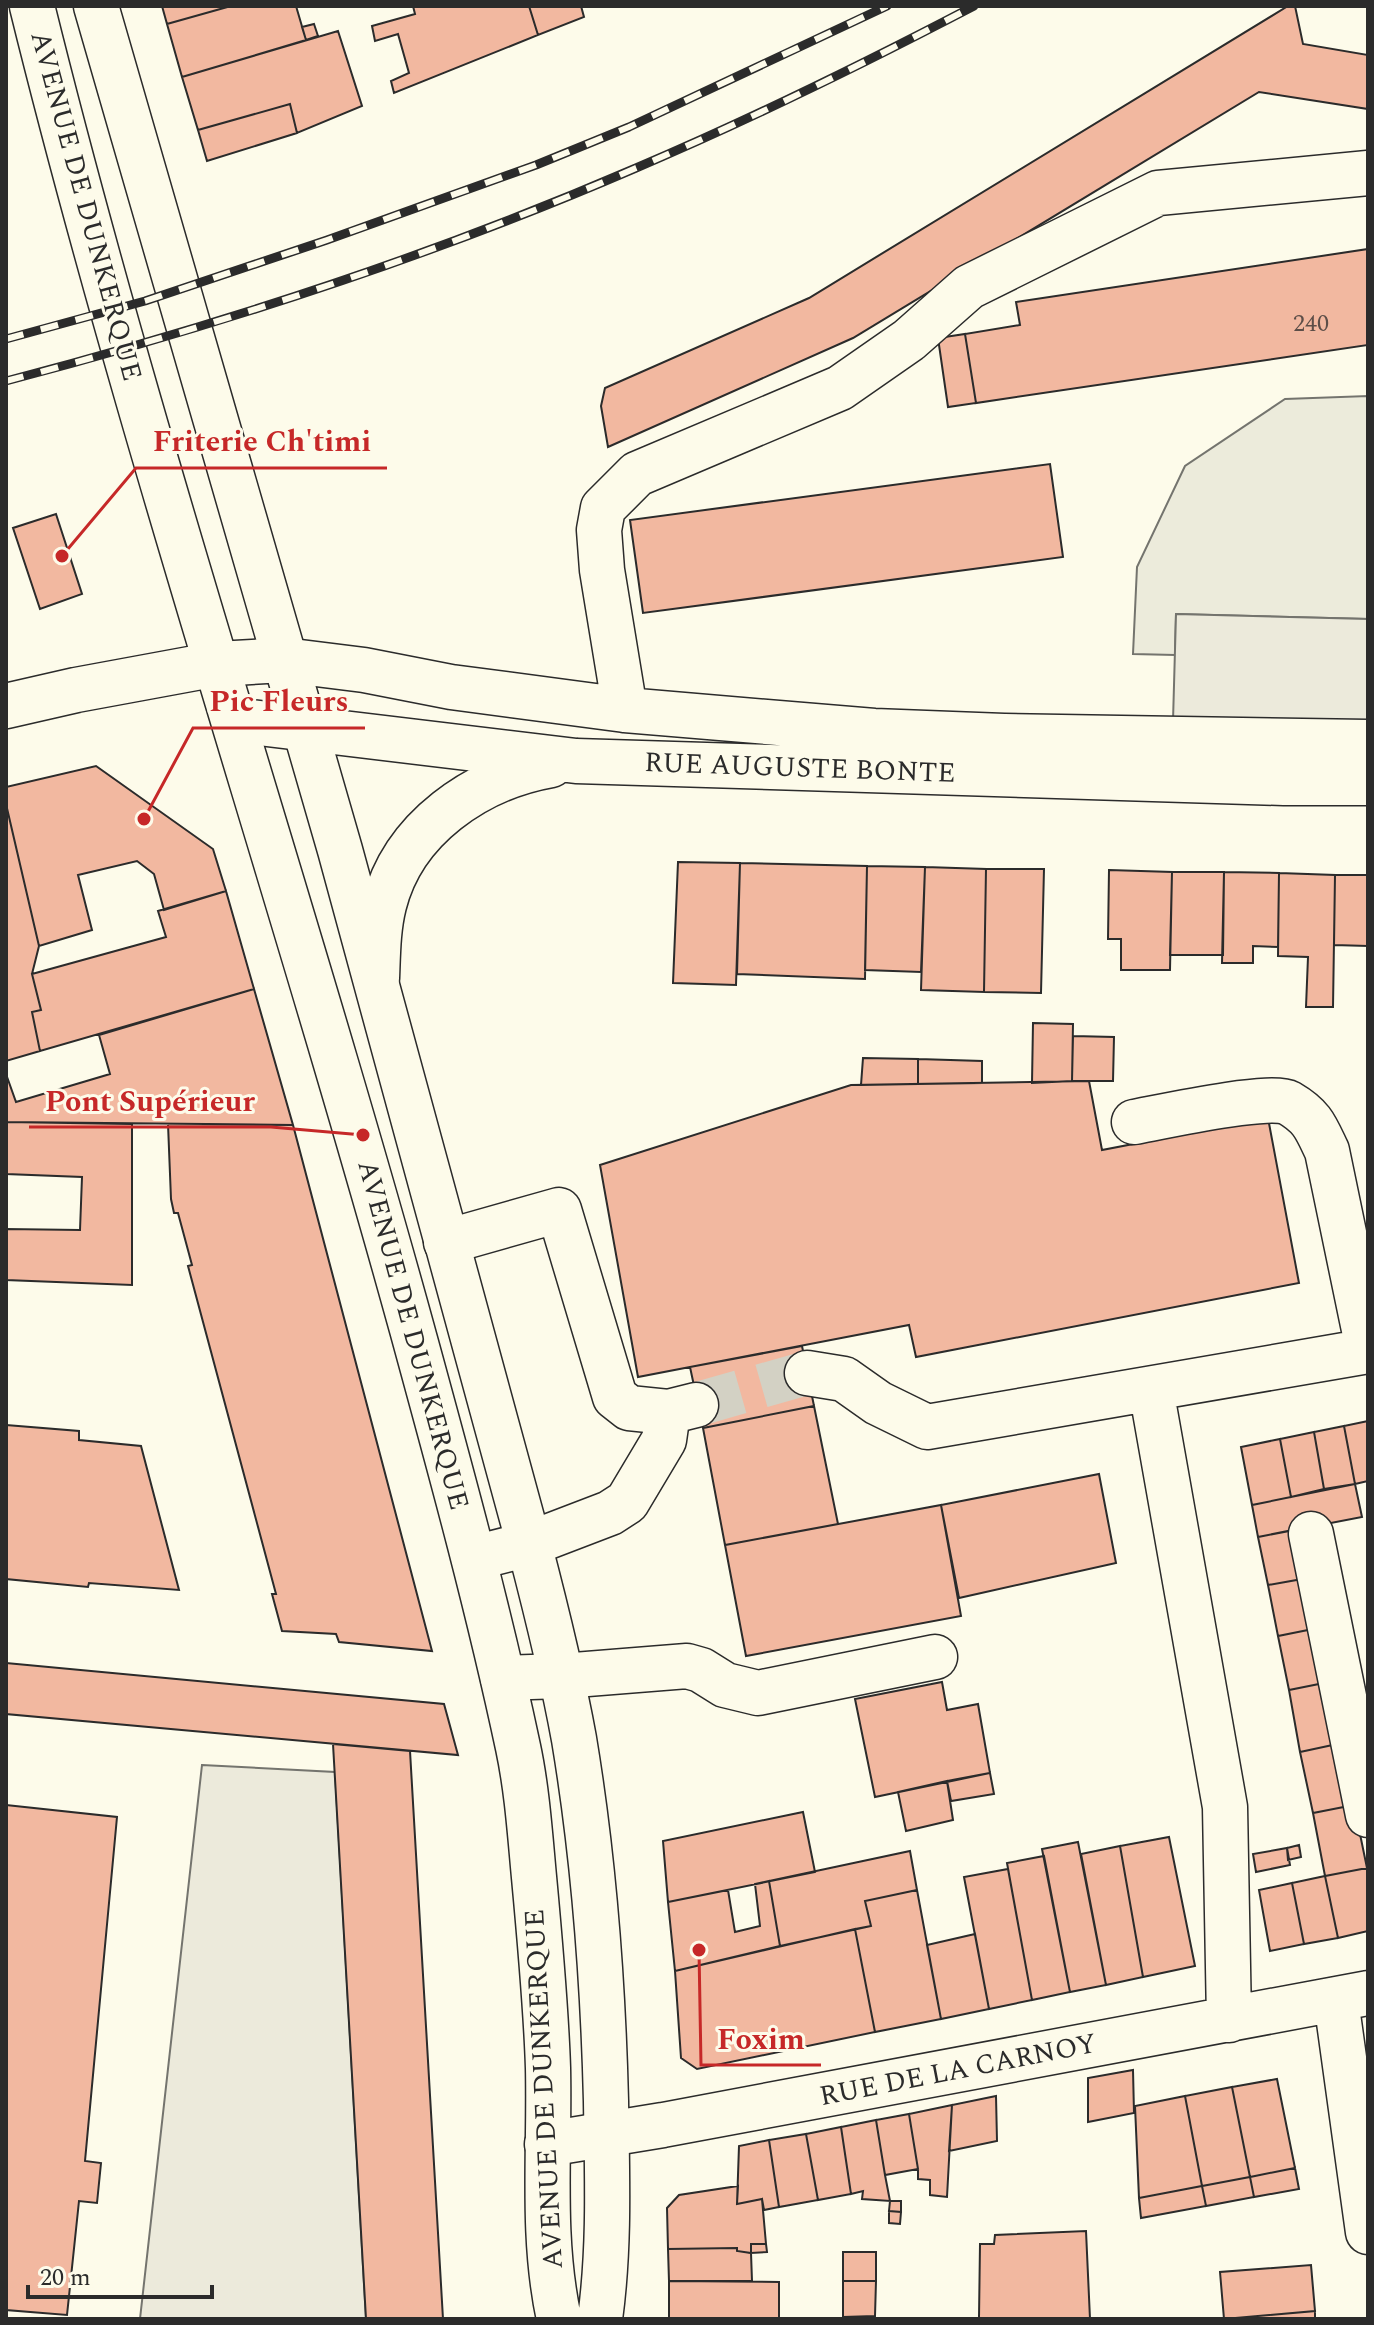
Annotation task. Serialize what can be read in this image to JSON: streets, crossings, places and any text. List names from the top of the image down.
{
  "streets": {
    "main road": ["AVENUE DE DUNKERQUE", "RUE AUGUSTE BONTE", "RUE DE LA CARNOY"]
  },
  "crossings": [
    ["AVENUE DE DUNKERQUE", "RUE AUGUSTE BONTE"],
    ["AVENUE DE DUNKERQUE", "RUE DE LA CARNOY"]
  ],
  "places": [
    "Friterie Ch'timi",
    "Pic Fleurs",
    "Pont Supérieur",
    "Foxim"
  ],
  "house_numbers": ["240"],
  "scale_bar": "20 m"
}
